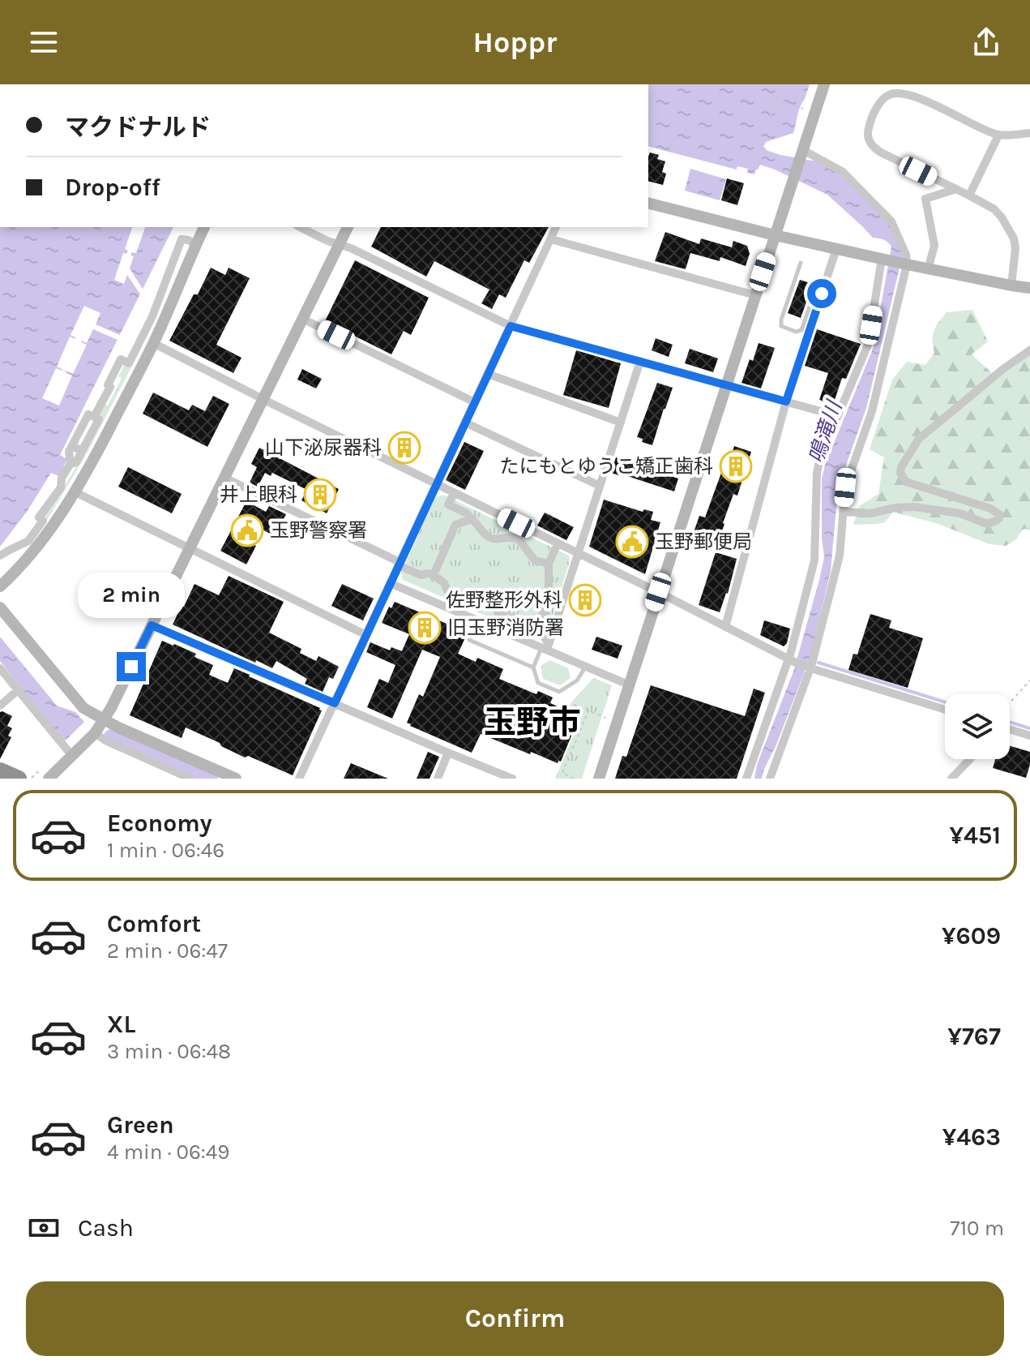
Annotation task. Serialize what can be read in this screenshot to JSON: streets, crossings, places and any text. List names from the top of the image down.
{
  "districts": ["玉野市"],
  "water": ["鳴滝川"],
  "places": {
    "building": [
      "山下泌尿器科",
      "たにもとゆうこ矯正歯科",
      "井上眼科",
      "佐野整形外科",
      "旧玉野消防署"
    ],
    "public building": ["玉野警察署", "玉野郵便局"]
  },
  "page": {
    "header": "Hoppr",
    "banner": ["マクドナルド", "Drop-off"],
    "bubble": "2 min",
    "list": [
      {
        "name": "Economy",
        "note": "1 min · 06:46",
        "value": "¥451"
      },
      {
        "name": "Comfort",
        "note": "2 min · 06:47",
        "value": "¥609"
      },
      {
        "name": "XL",
        "note": "3 min · 06:48",
        "value": "¥767"
      },
      {
        "name": "Green",
        "note": "4 min · 06:49",
        "value": "¥463"
      }
    ],
    "pay": ["Cash", "710 m"],
    "buttons": "Confirm"
  }
}
